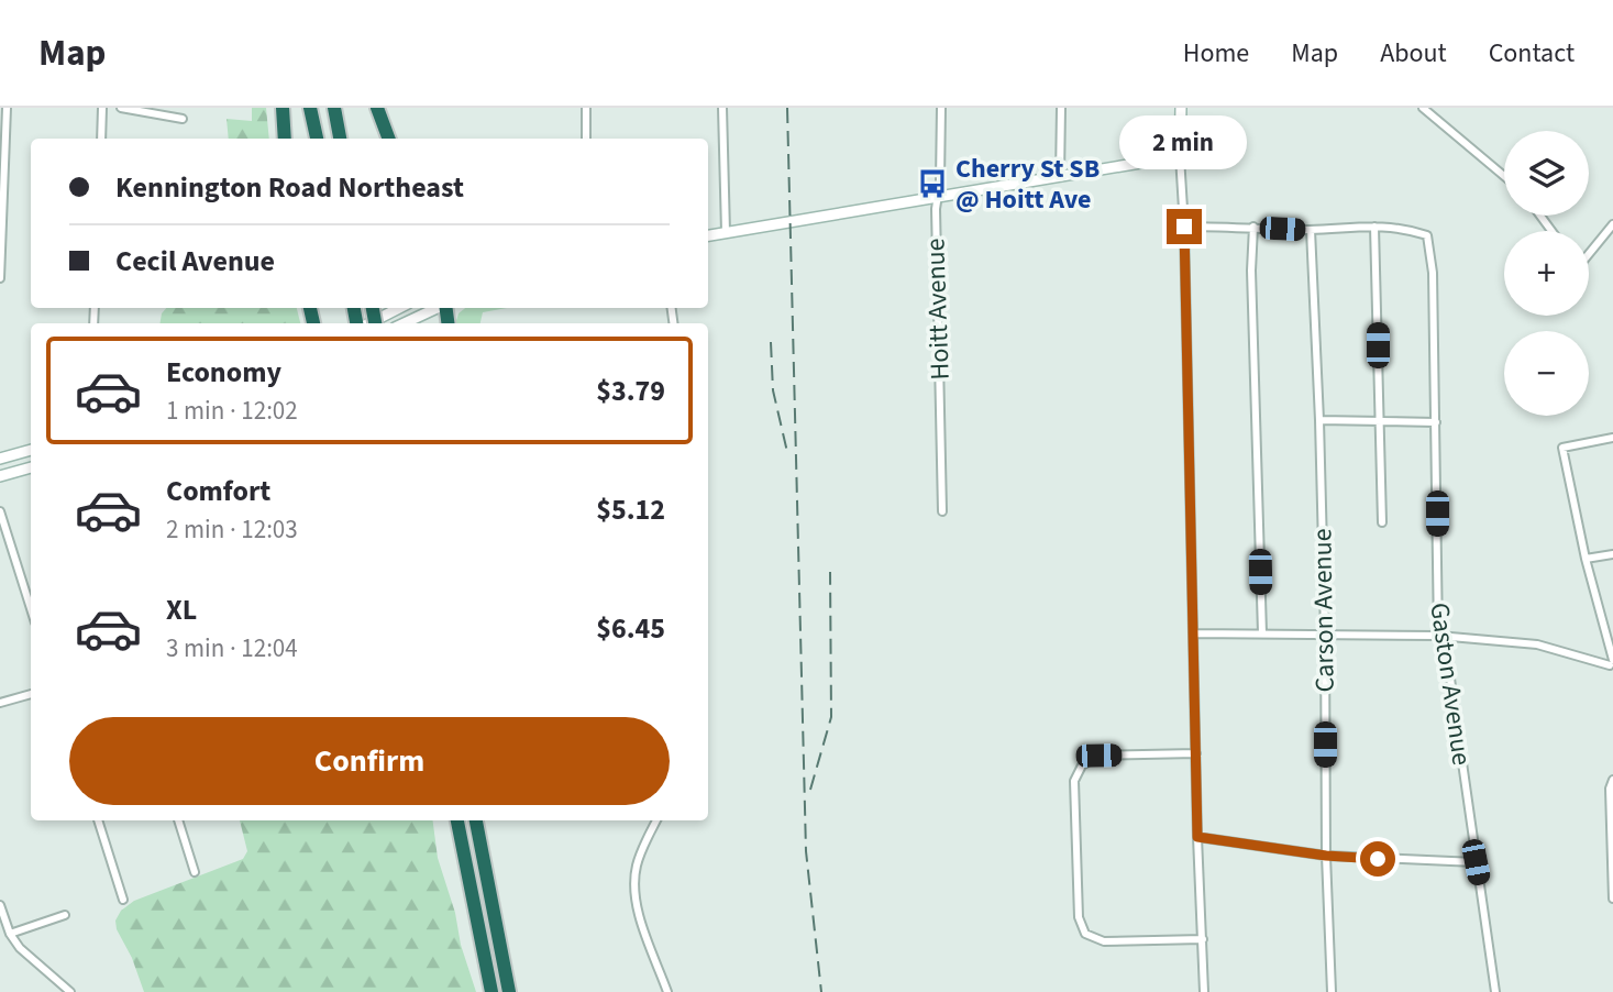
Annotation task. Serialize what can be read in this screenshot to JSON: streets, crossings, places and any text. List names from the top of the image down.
{
  "streets": {
    "street": ["Hoitt Avenue", "Carson Avenue", "Gaston Avenue"]
  },
  "places": {
    "bus stop": ["Cherry St SB @ Hoitt Ave"]
  },
  "page": {
    "header": "Map",
    "nav": [
      "Home",
      "Map",
      "About",
      "Contact"
    ],
    "bubble": "2 min",
    "map_buttons": ["+", "−"],
    "banner": ["Kennington Road Northeast", "Cecil Avenue"],
    "list": [
      {
        "name": "Economy",
        "note": "1 min · 12:02",
        "value": "$3.79"
      },
      {
        "name": "Comfort",
        "note": "2 min · 12:03",
        "value": "$5.12"
      },
      {
        "name": "XL",
        "note": "3 min · 12:04",
        "value": "$6.45"
      }
    ],
    "buttons": "Confirm"
  }
}
